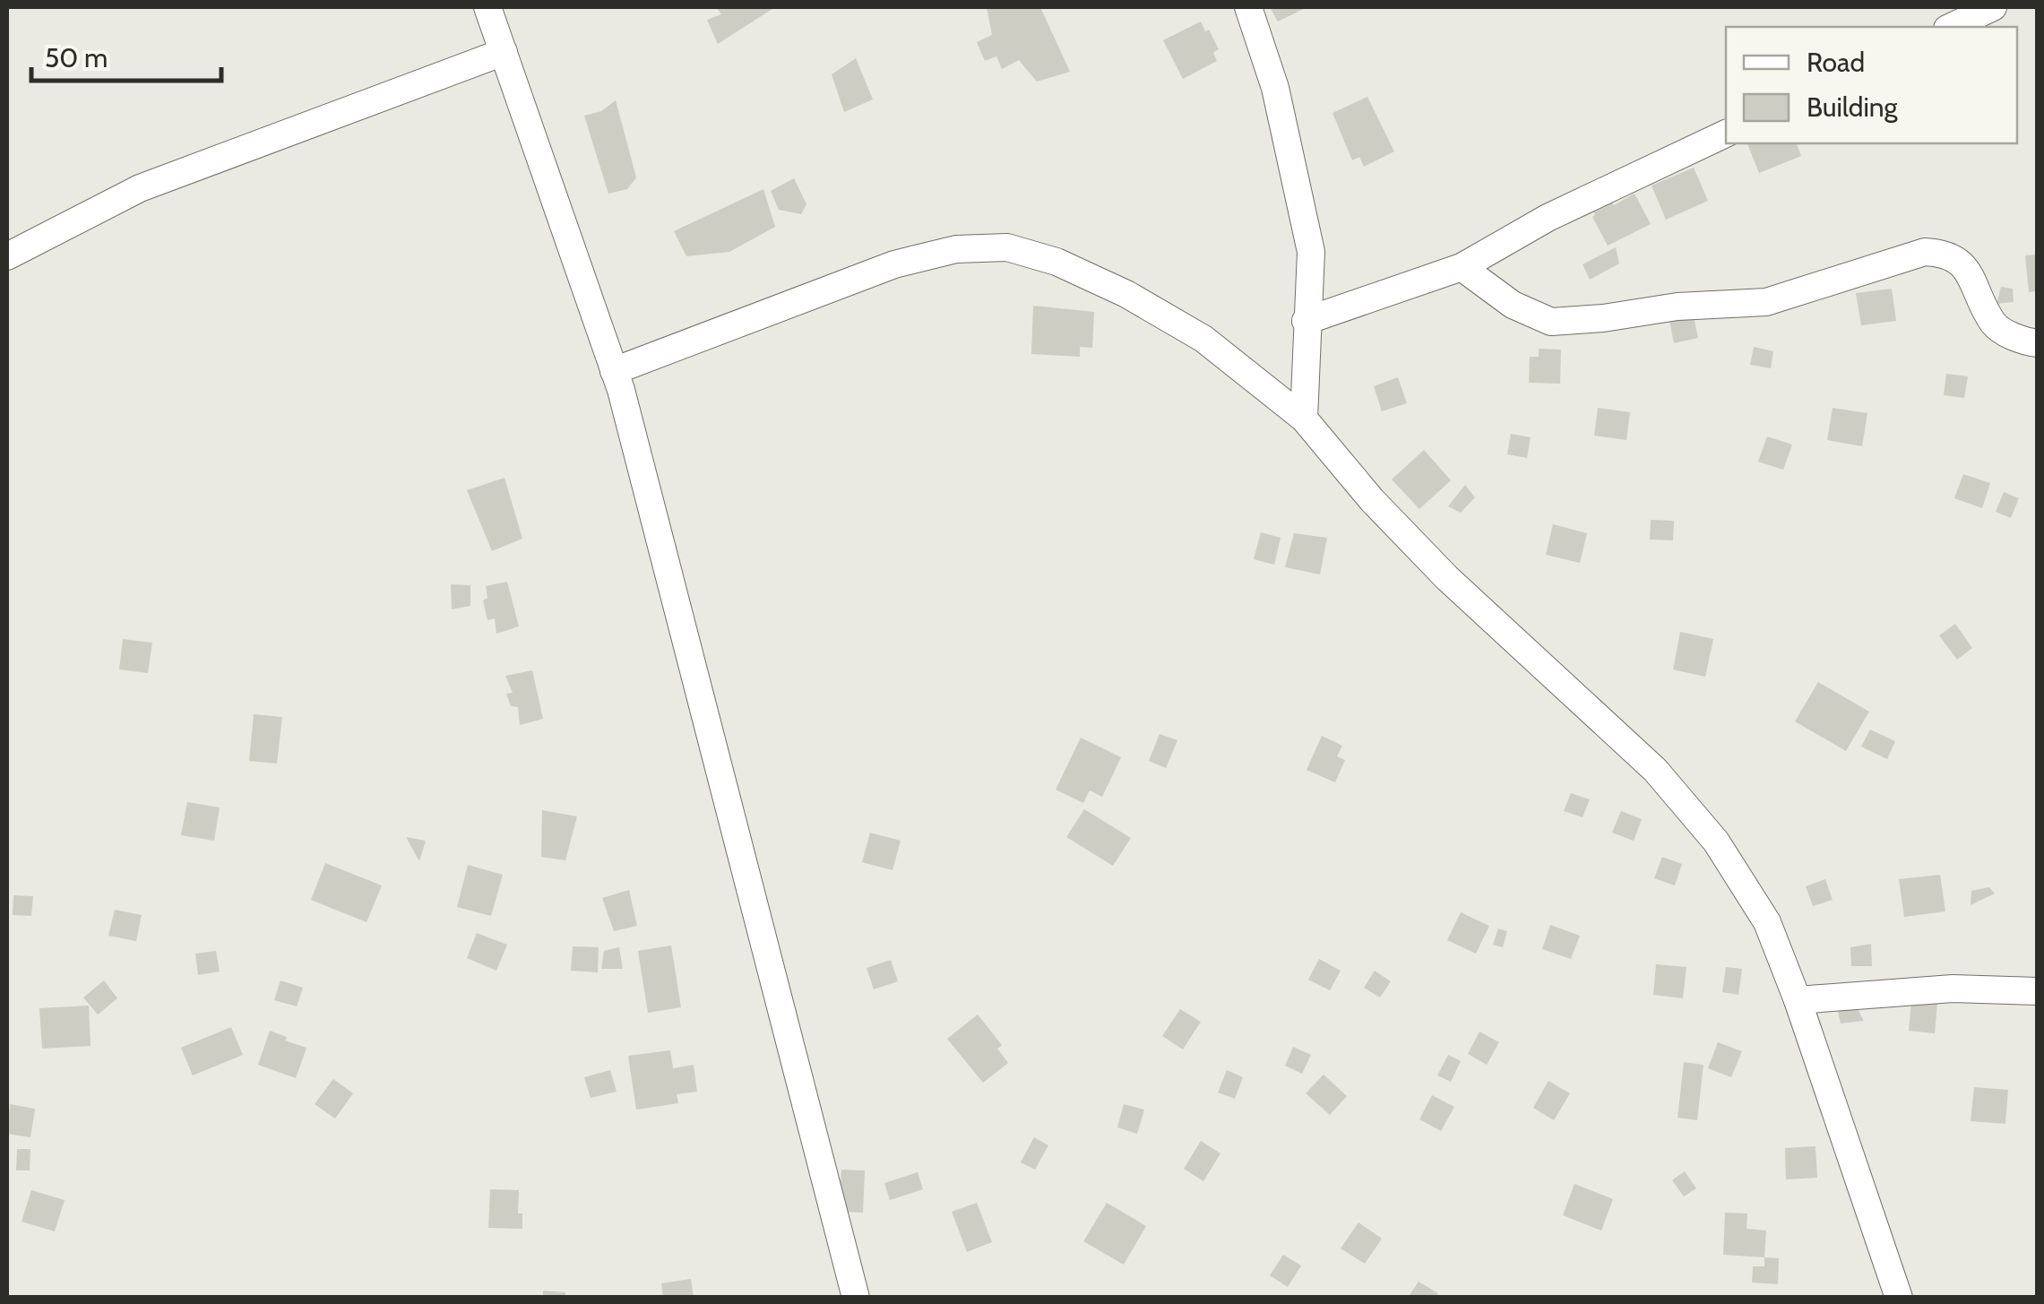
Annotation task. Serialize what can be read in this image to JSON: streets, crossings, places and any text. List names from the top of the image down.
{
  "legend": ["Road", "Building"],
  "scale_bar": "50 m"
}
